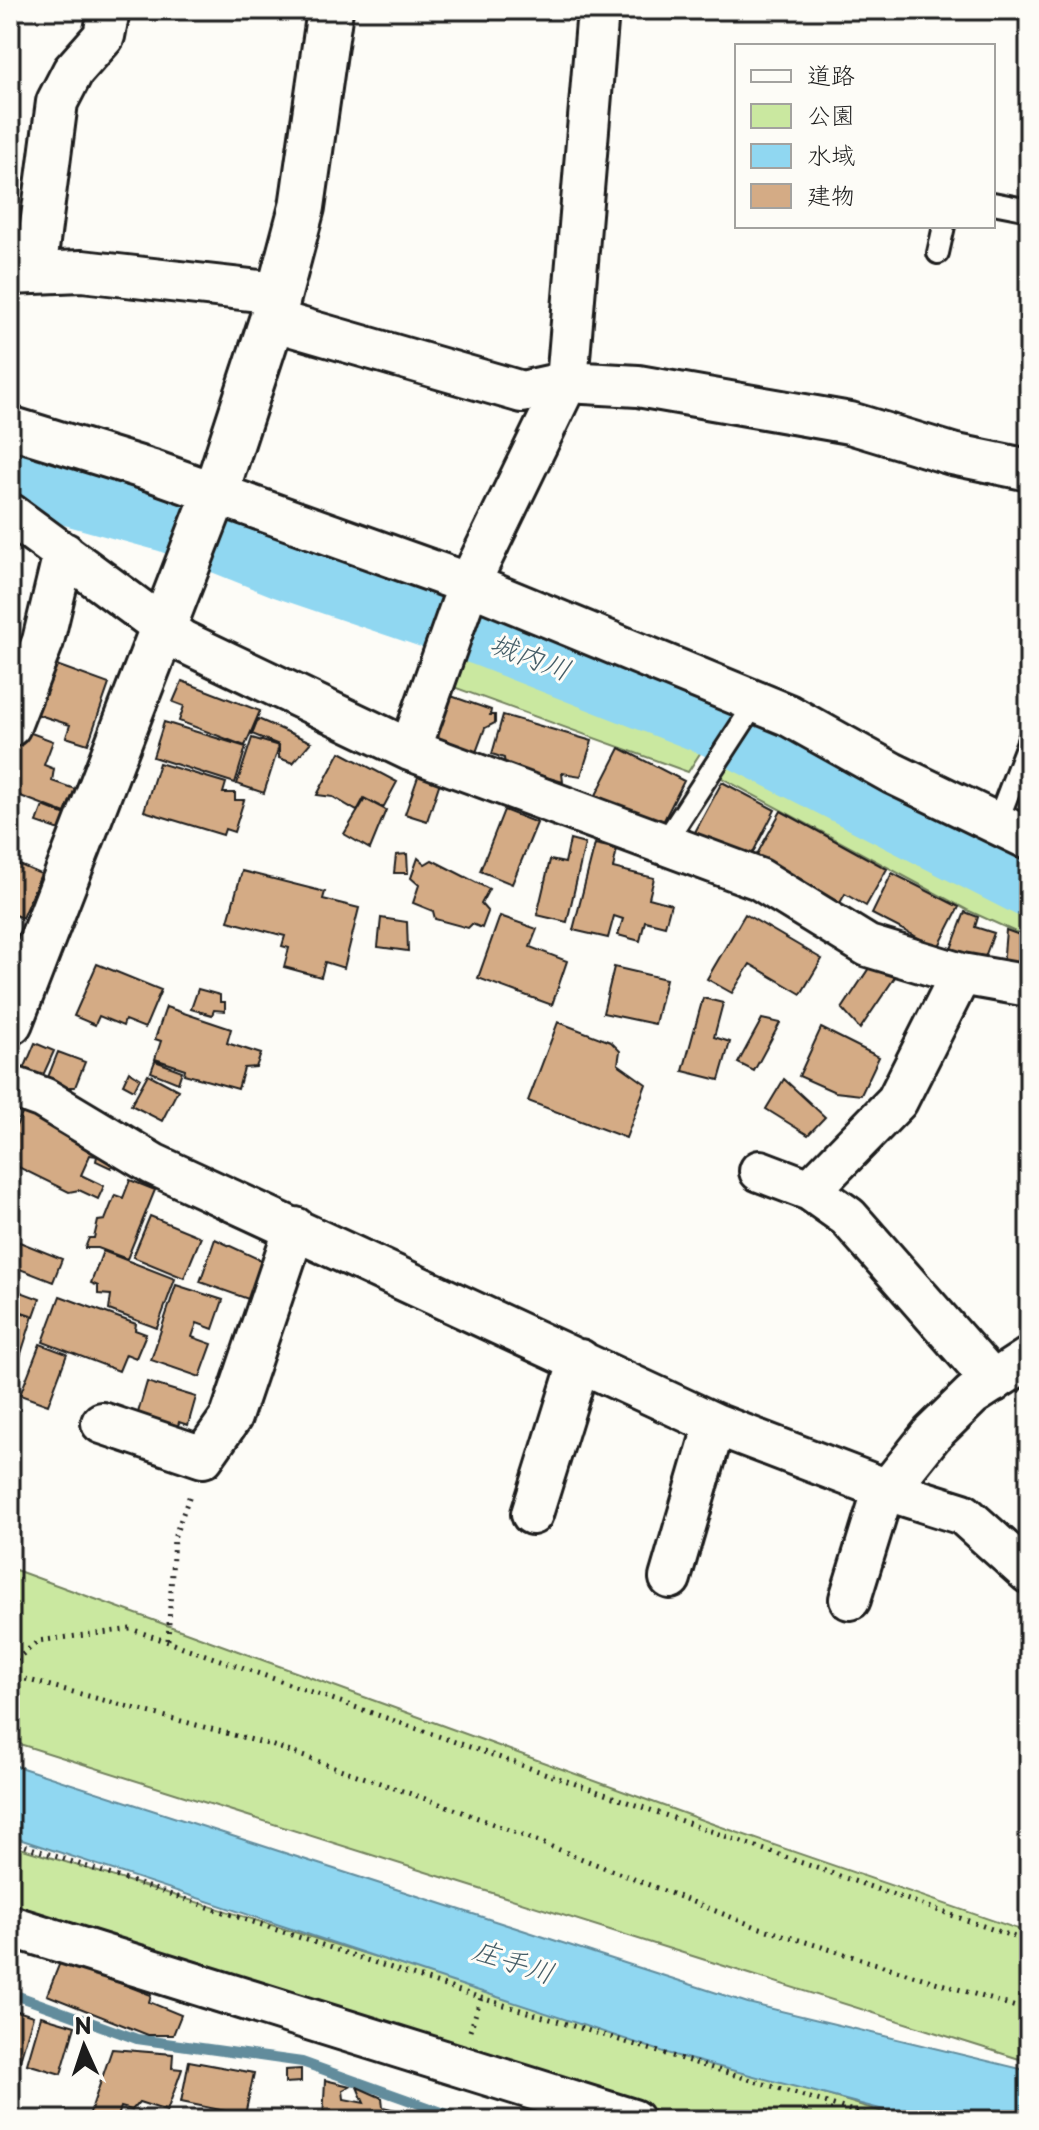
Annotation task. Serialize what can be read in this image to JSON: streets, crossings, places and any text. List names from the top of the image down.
{
  "water": ["城内川", "庄手川"],
  "legend": [
    "道路",
    "公園",
    "水域",
    "建物"
  ],
  "north": "top"
}
